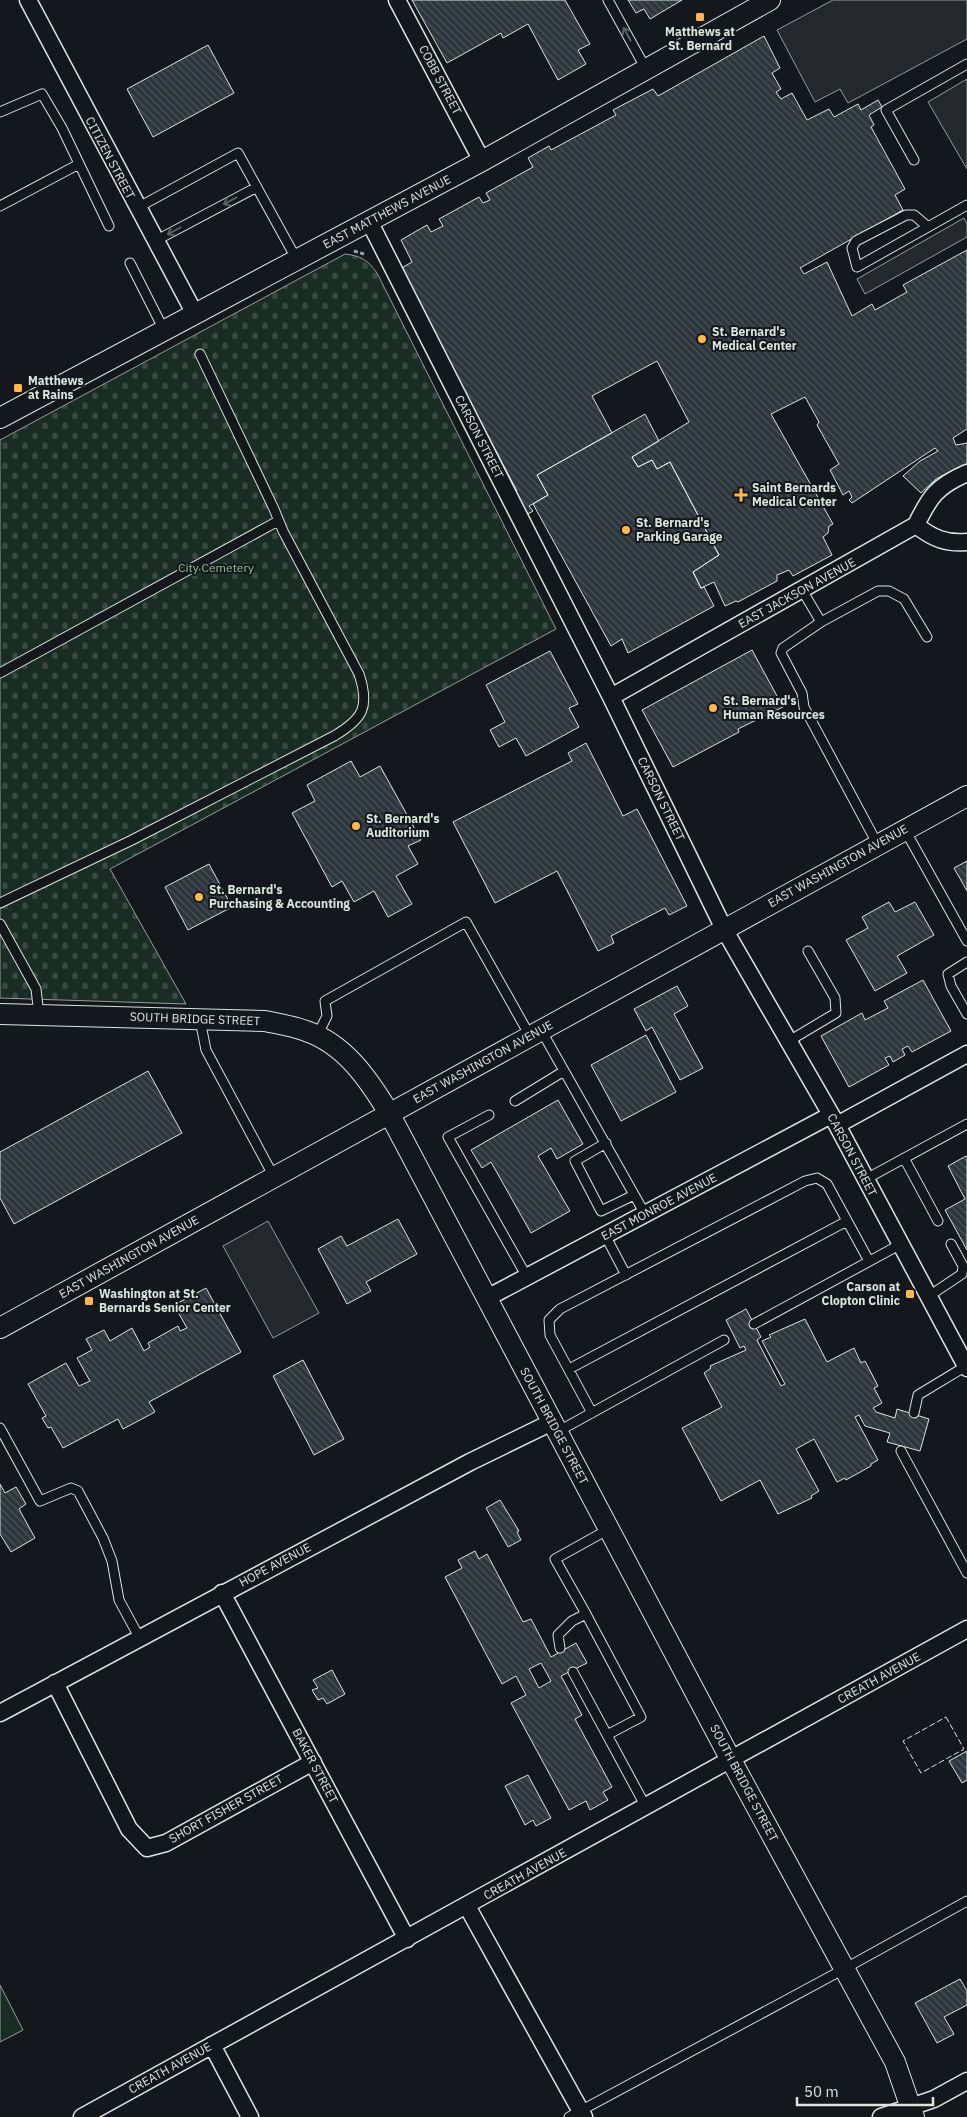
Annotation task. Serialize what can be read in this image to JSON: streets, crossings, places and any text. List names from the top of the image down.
{
  "streets": {
    "street": [
      "COBB STREET",
      "CITIZEN STREET",
      "EAST MATTHEWS AVENUE",
      "CARSON STREET",
      "EAST JACKSON AVENUE",
      "EAST WASHINGTON AVENUE",
      "SOUTH BRIDGE STREET",
      "EAST MONROE AVENUE",
      "HOPE AVENUE",
      "CREATH AVENUE",
      "BAKER STREET",
      "SHORT FISHER STREET"
    ]
  },
  "crossings": [
    ["COBB STREET", "EAST MATTHEWS AVENUE"],
    ["CITIZEN STREET", "EAST MATTHEWS AVENUE"],
    ["EAST MATTHEWS AVENUE", "CARSON STREET"],
    ["CARSON STREET", "EAST JACKSON AVENUE"],
    ["CARSON STREET", "EAST WASHINGTON AVENUE"],
    ["CARSON STREET", "EAST MONROE AVENUE"],
    ["EAST WASHINGTON AVENUE", "SOUTH BRIDGE STREET"],
    ["SOUTH BRIDGE STREET", "EAST MONROE AVENUE"],
    ["SOUTH BRIDGE STREET", "HOPE AVENUE"],
    ["SOUTH BRIDGE STREET", "CREATH AVENUE"],
    ["HOPE AVENUE", "BAKER STREET"],
    ["HOPE AVENUE", "SHORT FISHER STREET"],
    ["CREATH AVENUE", "BAKER STREET"],
    ["BAKER STREET", "SHORT FISHER STREET"]
  ],
  "parks": ["City Cemetery"],
  "places": {
    "transit": [
      "Matthews at St. Bernard",
      "Matthews at Rains",
      "Carson at Clopton Clinic",
      "Washington at St. Bernards Senior Center"
    ],
    "other": [
      "St. Bernard's Medical Center",
      "St. Bernard's Parking Garage",
      "St. Bernard's Human Resources",
      "St. Bernard's Auditorium",
      "St. Bernard's Purchasing & Accounting"
    ],
    "health": ["Saint Bernards Medical Center"]
  },
  "scale_bar": "50 m"
}
